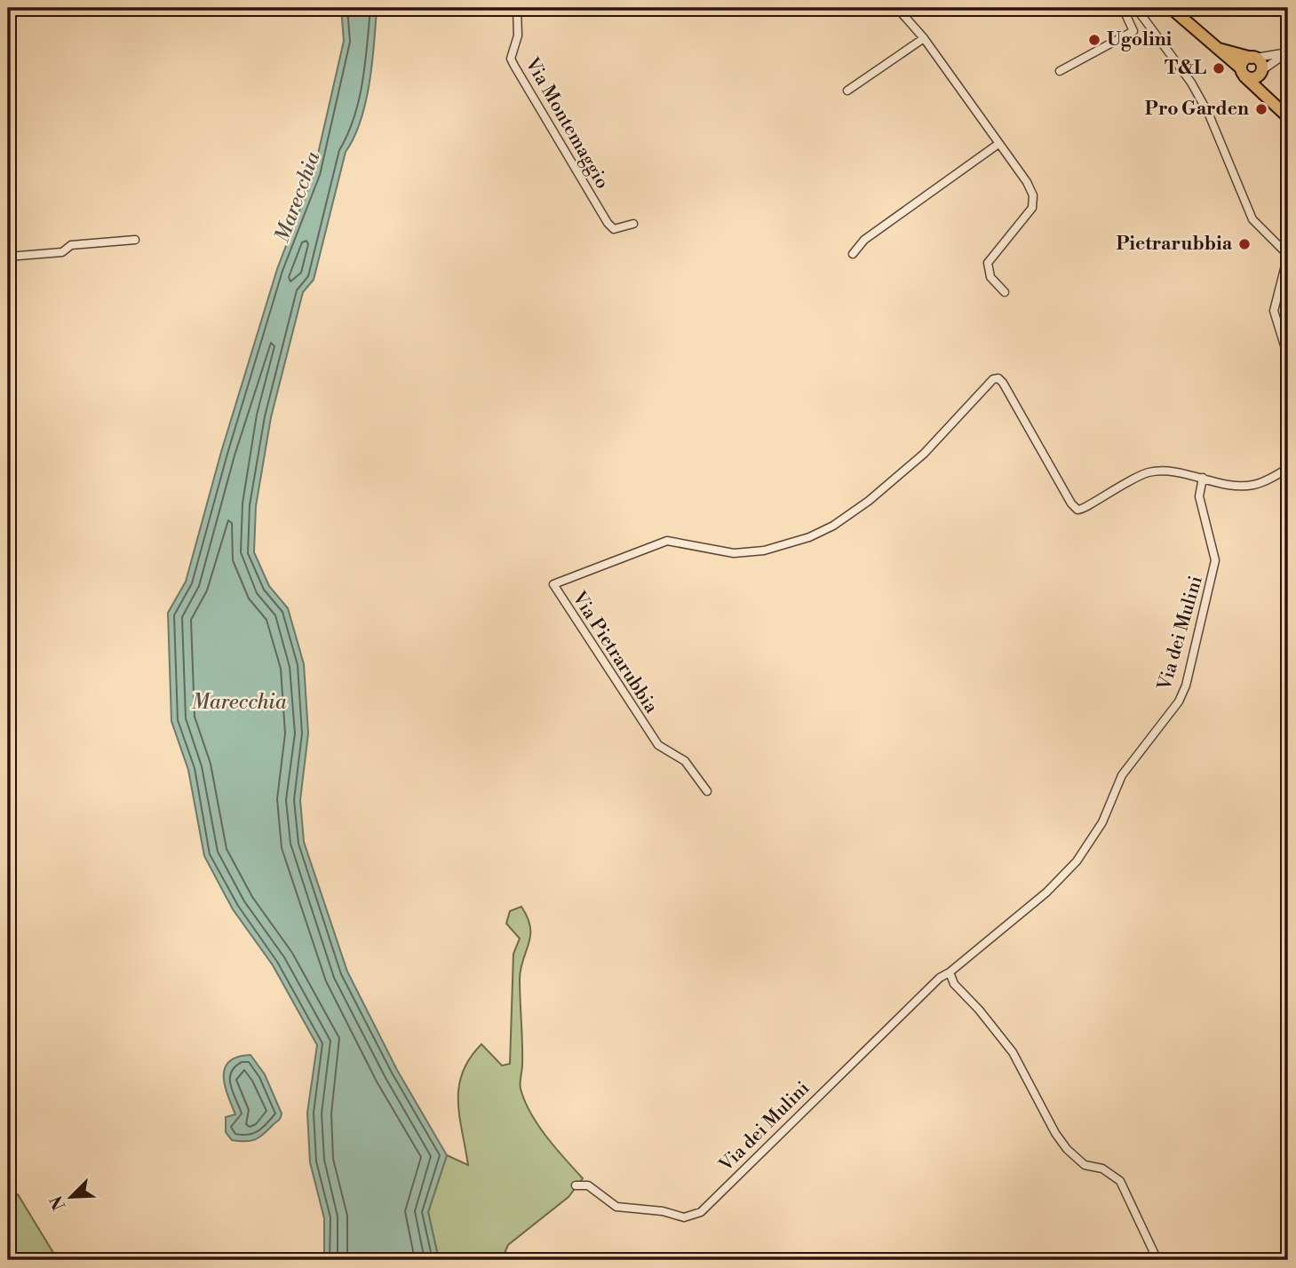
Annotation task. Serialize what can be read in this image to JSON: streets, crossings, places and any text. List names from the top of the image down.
{
  "streets": {
    "street": ["Via Montemaggio", "Via dei Mulini", "Via Pietrarubbia"]
  },
  "crossings": [
    ["Via dei Mulini", "Via Pietrarubbia"]
  ],
  "water": ["Marecchia"],
  "places": [
    "Ugolini",
    "T&L",
    "Pro Garden",
    "Pietrarubbia"
  ],
  "north": "bottom left"
}
